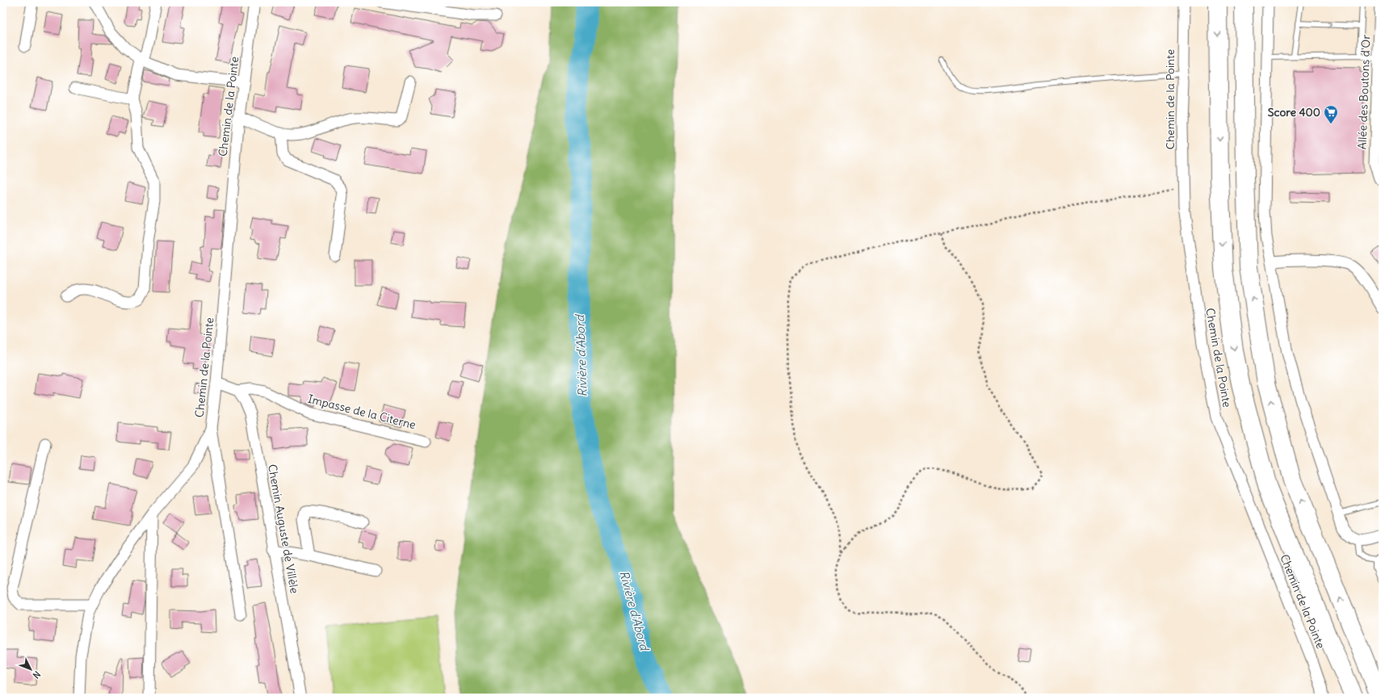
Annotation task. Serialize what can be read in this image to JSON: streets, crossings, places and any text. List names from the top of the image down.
{
  "streets": {
    "street": [
      "Allée des Boutons d'Or",
      "Chemin de la Pointe",
      "Impasse de la Citerne",
      "Chemin Auguste de Villèle"
    ]
  },
  "crossings": [
    ["Impasse de la Citerne", "Chemin Auguste de Villèle"]
  ],
  "water": ["Rivière d'Abord"],
  "places": {
    "supermarket": ["Score 400"]
  },
  "north": "bottom right"
}
